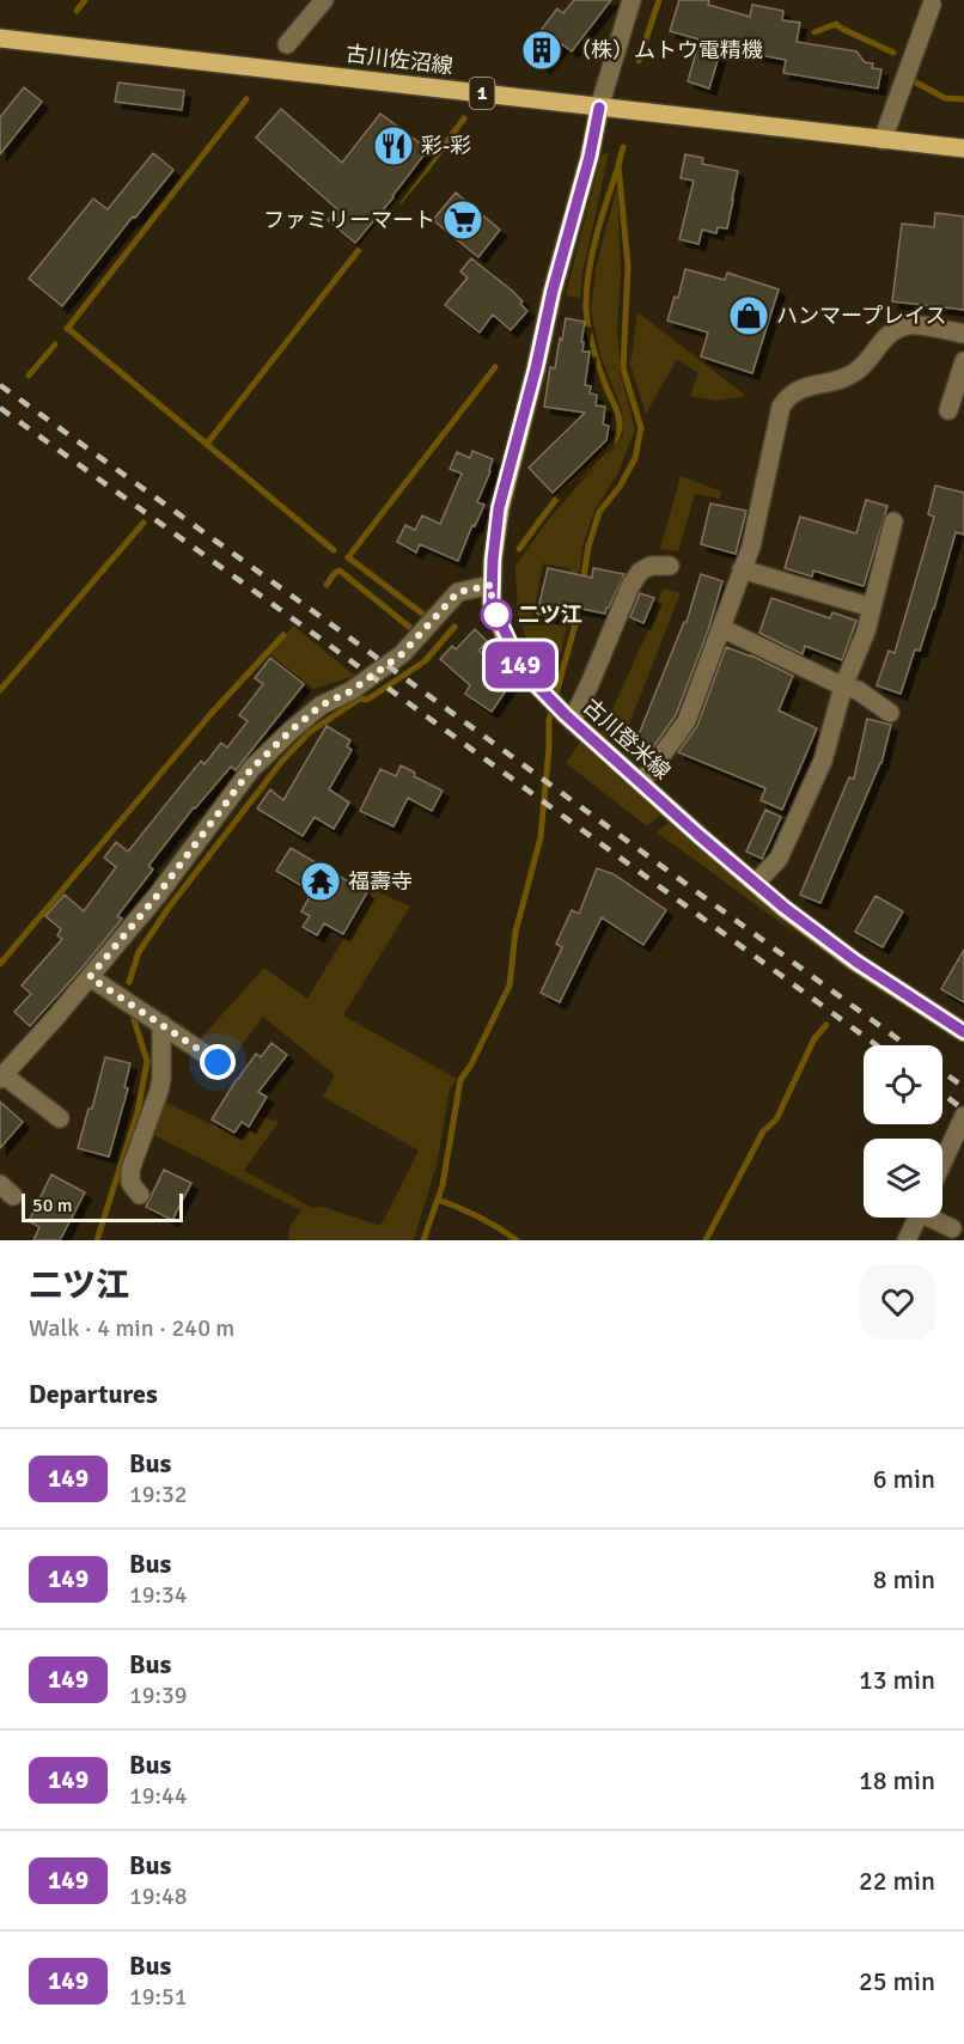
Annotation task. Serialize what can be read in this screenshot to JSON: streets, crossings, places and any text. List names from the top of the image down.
{
  "streets": {
    "main road": ["古川佐沼線", "1", "古川登米線"]
  },
  "crossings": [
    ["古川佐沼線", "古川登米線"]
  ],
  "places": {
    "building": ["（株）ムトウ電精機"],
    "restaurant": ["彩‐彩"],
    "supermarket": ["ファミリーマート"],
    "shop": ["ハンマープレイス"],
    "other": ["二ツ江"],
    "temple": ["福壽寺"]
  },
  "lines": ["bus line 149"],
  "scale_bar": "50 m",
  "page": {
    "on_map": "149",
    "scale": "50 m",
    "heading": [
      ["二ツ江", "Walk · 4 min · 240 m"],
      "Departures"
    ],
    "list": [
      {
        "mark": "149",
        "name": "Bus",
        "note": "19:32",
        "value": "6 min"
      },
      {
        "mark": "149",
        "name": "Bus",
        "note": "19:34",
        "value": "8 min"
      },
      {
        "mark": "149",
        "name": "Bus",
        "note": "19:39",
        "value": "13 min"
      },
      {
        "mark": "149",
        "name": "Bus",
        "note": "19:44",
        "value": "18 min"
      },
      {
        "mark": "149",
        "name": "Bus",
        "note": "19:48",
        "value": "22 min"
      },
      {
        "mark": "149",
        "name": "Bus",
        "note": "19:51",
        "value": "25 min"
      }
    ]
  }
}
